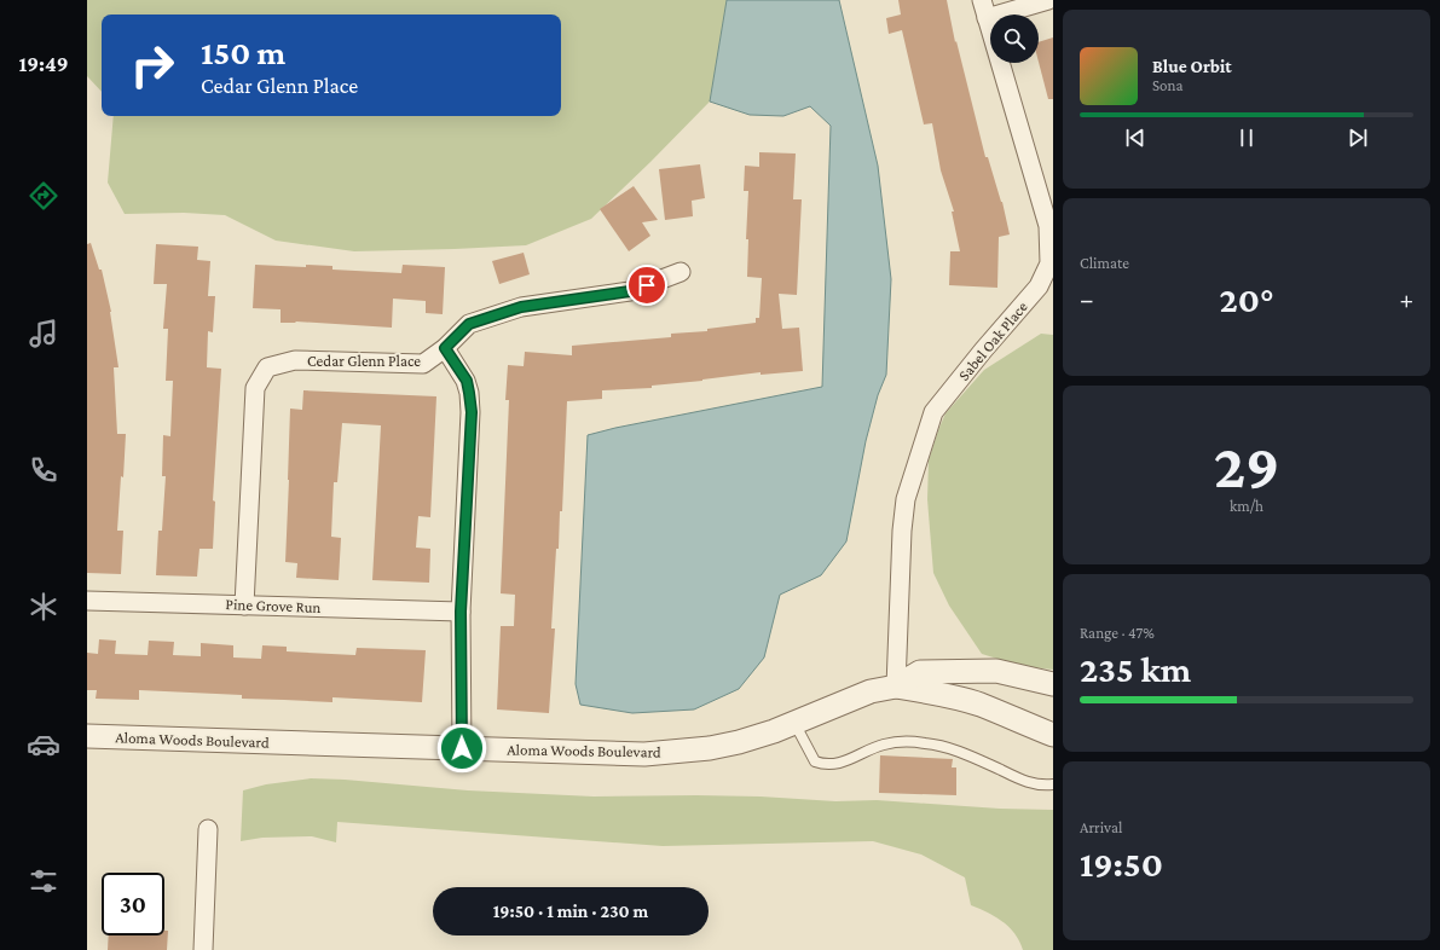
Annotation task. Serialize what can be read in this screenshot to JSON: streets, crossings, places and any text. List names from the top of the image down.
{
  "streets": {
    "street": [
      "Sabel Oak Place",
      "Cedar Glenn Place",
      "Pine Grove Run",
      "Aloma Woods Boulevard"
    ]
  },
  "crossings": [
    ["Sabel Oak Place", "Aloma Woods Boulevard"],
    ["Cedar Glenn Place", "Pine Grove Run"]
  ],
  "page": {
    "tabs": "19:49",
    "turn": ["150 m", "Cedar Glenn Place"],
    "song": ["Blue Orbit", "Sona"],
    "tile": [
      "Climate",
      ["29", "km/h"],
      ["Range · 47%", "235 km"],
      ["Arrival", "19:50"]
    ],
    "heat": ["−", "20°", "+"],
    "limit": "30",
    "trip": "19:50 · 1 min · 230 m"
  }
}
